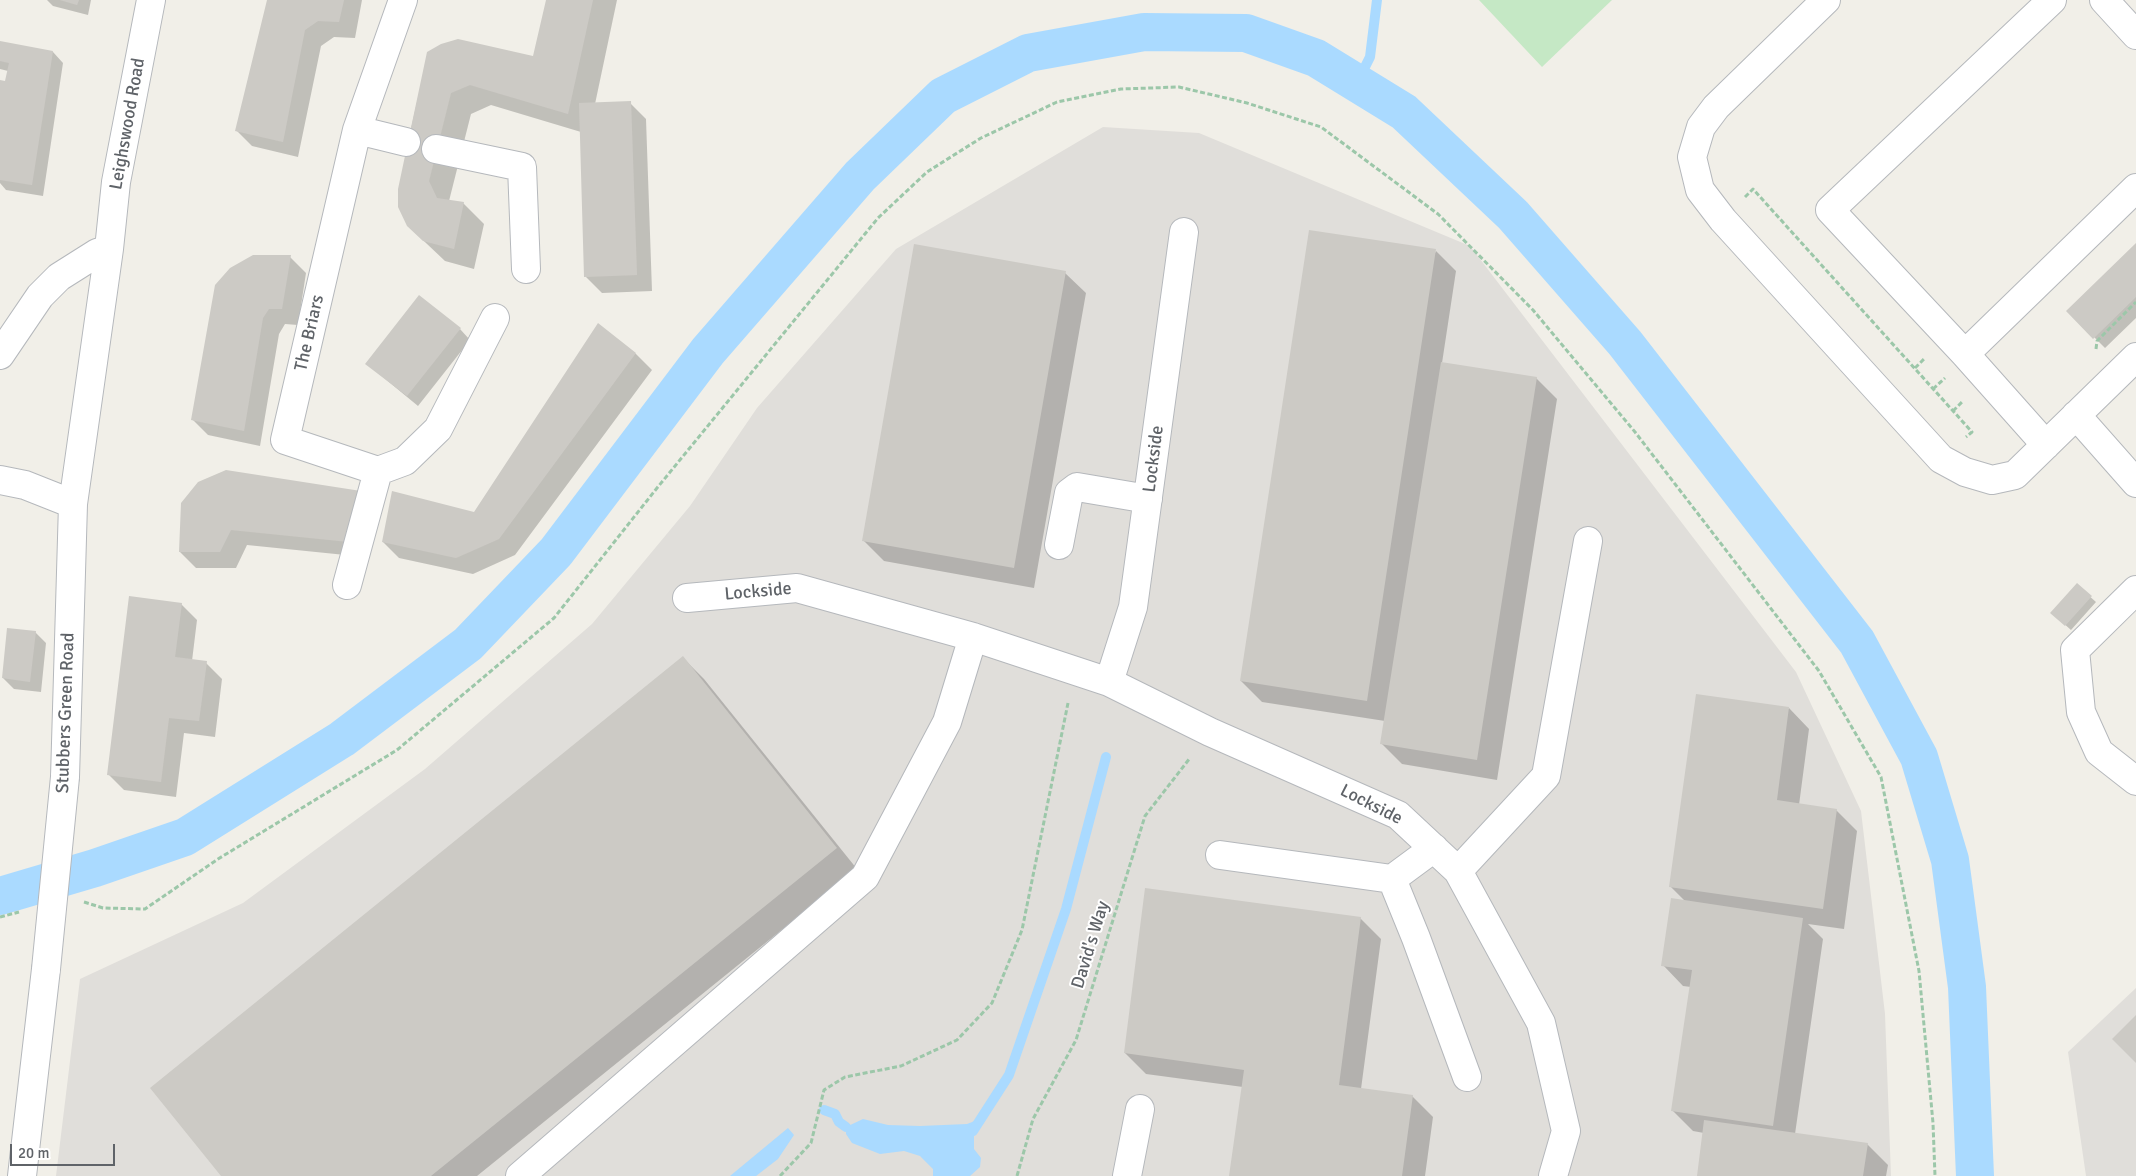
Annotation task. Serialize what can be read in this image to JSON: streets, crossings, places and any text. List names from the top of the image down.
{
  "streets": {
    "street": [
      "Leighswood Road",
      "The Briars",
      "Lockside",
      "Stubbers Green Road"
    ],
    "path": ["David's Way"]
  },
  "crossings": [
    ["Leighswood Road", "Stubbers Green Road"],
    ["Lockside", "David's Way"]
  ],
  "scale_bar": "20 m"
}
